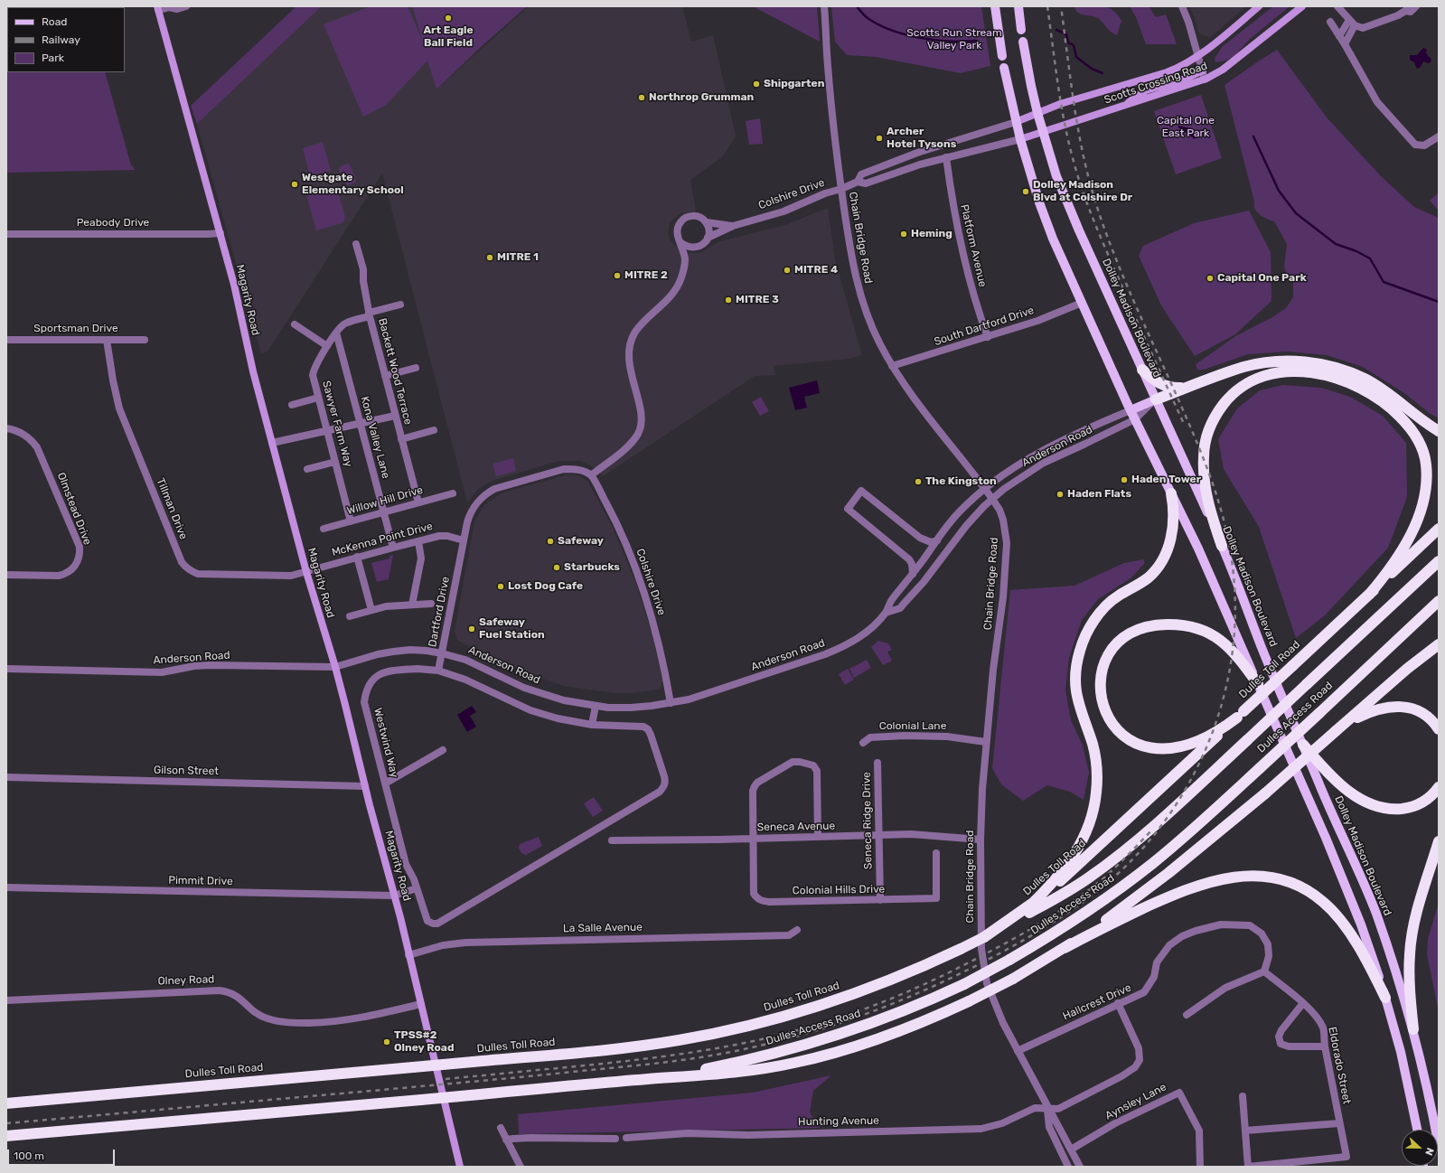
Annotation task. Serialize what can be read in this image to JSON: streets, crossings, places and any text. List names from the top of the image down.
{
  "streets": {
    "highway": ["Dulles Toll Road", "Dulles Access Road"],
    "main road": ["Scotts Crossing Road", "Magarity Road", "Dolley Madison Boulevard"],
    "street": [
      "Colshire Drive",
      "Peabody Drive",
      "Chain Bridge Road",
      "Platform Avenue",
      "South Dartford Drive",
      "Sportsman Drive",
      "Backett Wood Terrace",
      "Sawyer Farm Way",
      "Kona Valley Lane",
      "Anderson Road",
      "Willow Hill Drive",
      "Olmstead Drive",
      "Tillman Drive",
      "McKenna Point Drive",
      "Dartford Drive",
      "Colonial Lane",
      "Westwind Way",
      "Gilson Street",
      "Seneca Ridge Drive",
      "Seneca Avenue",
      "Pimmit Drive",
      "Colonial Hills Drive",
      "La Salle Avenue",
      "Olney Road",
      "Hallcrest Drive",
      "Eldorado Street",
      "Aynsley Lane",
      "Hunting Avenue"
    ]
  },
  "crossings": [
    ["Scotts Crossing Road", "Colshire Drive"],
    ["Scotts Crossing Road", "Dolley Madison Boulevard"],
    ["Colshire Drive", "Chain Bridge Road"],
    ["Colshire Drive", "Platform Avenue"],
    ["Colshire Drive", "Anderson Road"],
    ["Peabody Drive", "Magarity Road"],
    ["Chain Bridge Road", "South Dartford Drive"],
    ["Chain Bridge Road", "Anderson Road"],
    ["Chain Bridge Road", "Colonial Lane"],
    ["Chain Bridge Road", "Seneca Avenue"],
    ["Chain Bridge Road", "Hallcrest Drive"],
    ["Chain Bridge Road", "Aynsley Lane"],
    ["Chain Bridge Road", "Hunting Avenue"],
    ["Platform Avenue", "South Dartford Drive"],
    ["Magarity Road", "Anderson Road"],
    ["Magarity Road", "Tillman Drive"],
    ["Magarity Road", "McKenna Point Drive"],
    ["Magarity Road", "Gilson Street"],
    ["Magarity Road", "Pimmit Drive"],
    ["Magarity Road", "La Salle Avenue"],
    ["Magarity Road", "Olney Road"],
    ["Dolley Madison Boulevard", "Anderson Road"],
    ["Sportsman Drive", "Tillman Drive"],
    ["Backett Wood Terrace", "Sawyer Farm Way"],
    ["Backett Wood Terrace", "Willow Hill Drive"],
    ["Sawyer Farm Way", "Kona Valley Lane"],
    ["Sawyer Farm Way", "Willow Hill Drive"],
    ["Kona Valley Lane", "Willow Hill Drive"],
    ["Kona Valley Lane", "McKenna Point Drive"],
    ["Anderson Road", "Dartford Drive"],
    ["Tillman Drive", "McKenna Point Drive"],
    ["McKenna Point Drive", "Dartford Drive"],
    ["Dartford Drive", "Westwind Way"],
    ["Dulles Toll Road", "Dulles Access Road"],
    ["Seneca Ridge Drive", "Seneca Avenue"],
    ["Seneca Ridge Drive", "Colonial Hills Drive"],
    ["Seneca Avenue", "Colonial Hills Drive"],
    ["Hallcrest Drive", "Eldorado Street"],
    ["Hallcrest Drive", "Hunting Avenue"]
  ],
  "parks": ["Scotts Run Stream Valley Park", "Capital One East Park"],
  "places": [
    "Art Eagle Ball Field",
    "Shipgarten",
    "Northrop Grumman",
    "Archer Hotel Tysons",
    "Westgate Elementary School",
    "Dolley Madison Blvd at Colshire Dr",
    "Heming",
    "MITRE 1",
    "MITRE 4",
    "MITRE 2",
    "Capital One Park",
    "MITRE 3",
    "Haden Tower",
    "The Kingston",
    "Haden Flats",
    "Safeway",
    "Starbucks",
    "Lost Dog Cafe",
    "Safeway Fuel Station",
    "TPSS#2 Olney Road"
  ],
  "legend": ["Road", "Railway", "Park"],
  "scale_bar": "100 m",
  "north": "right"
}
